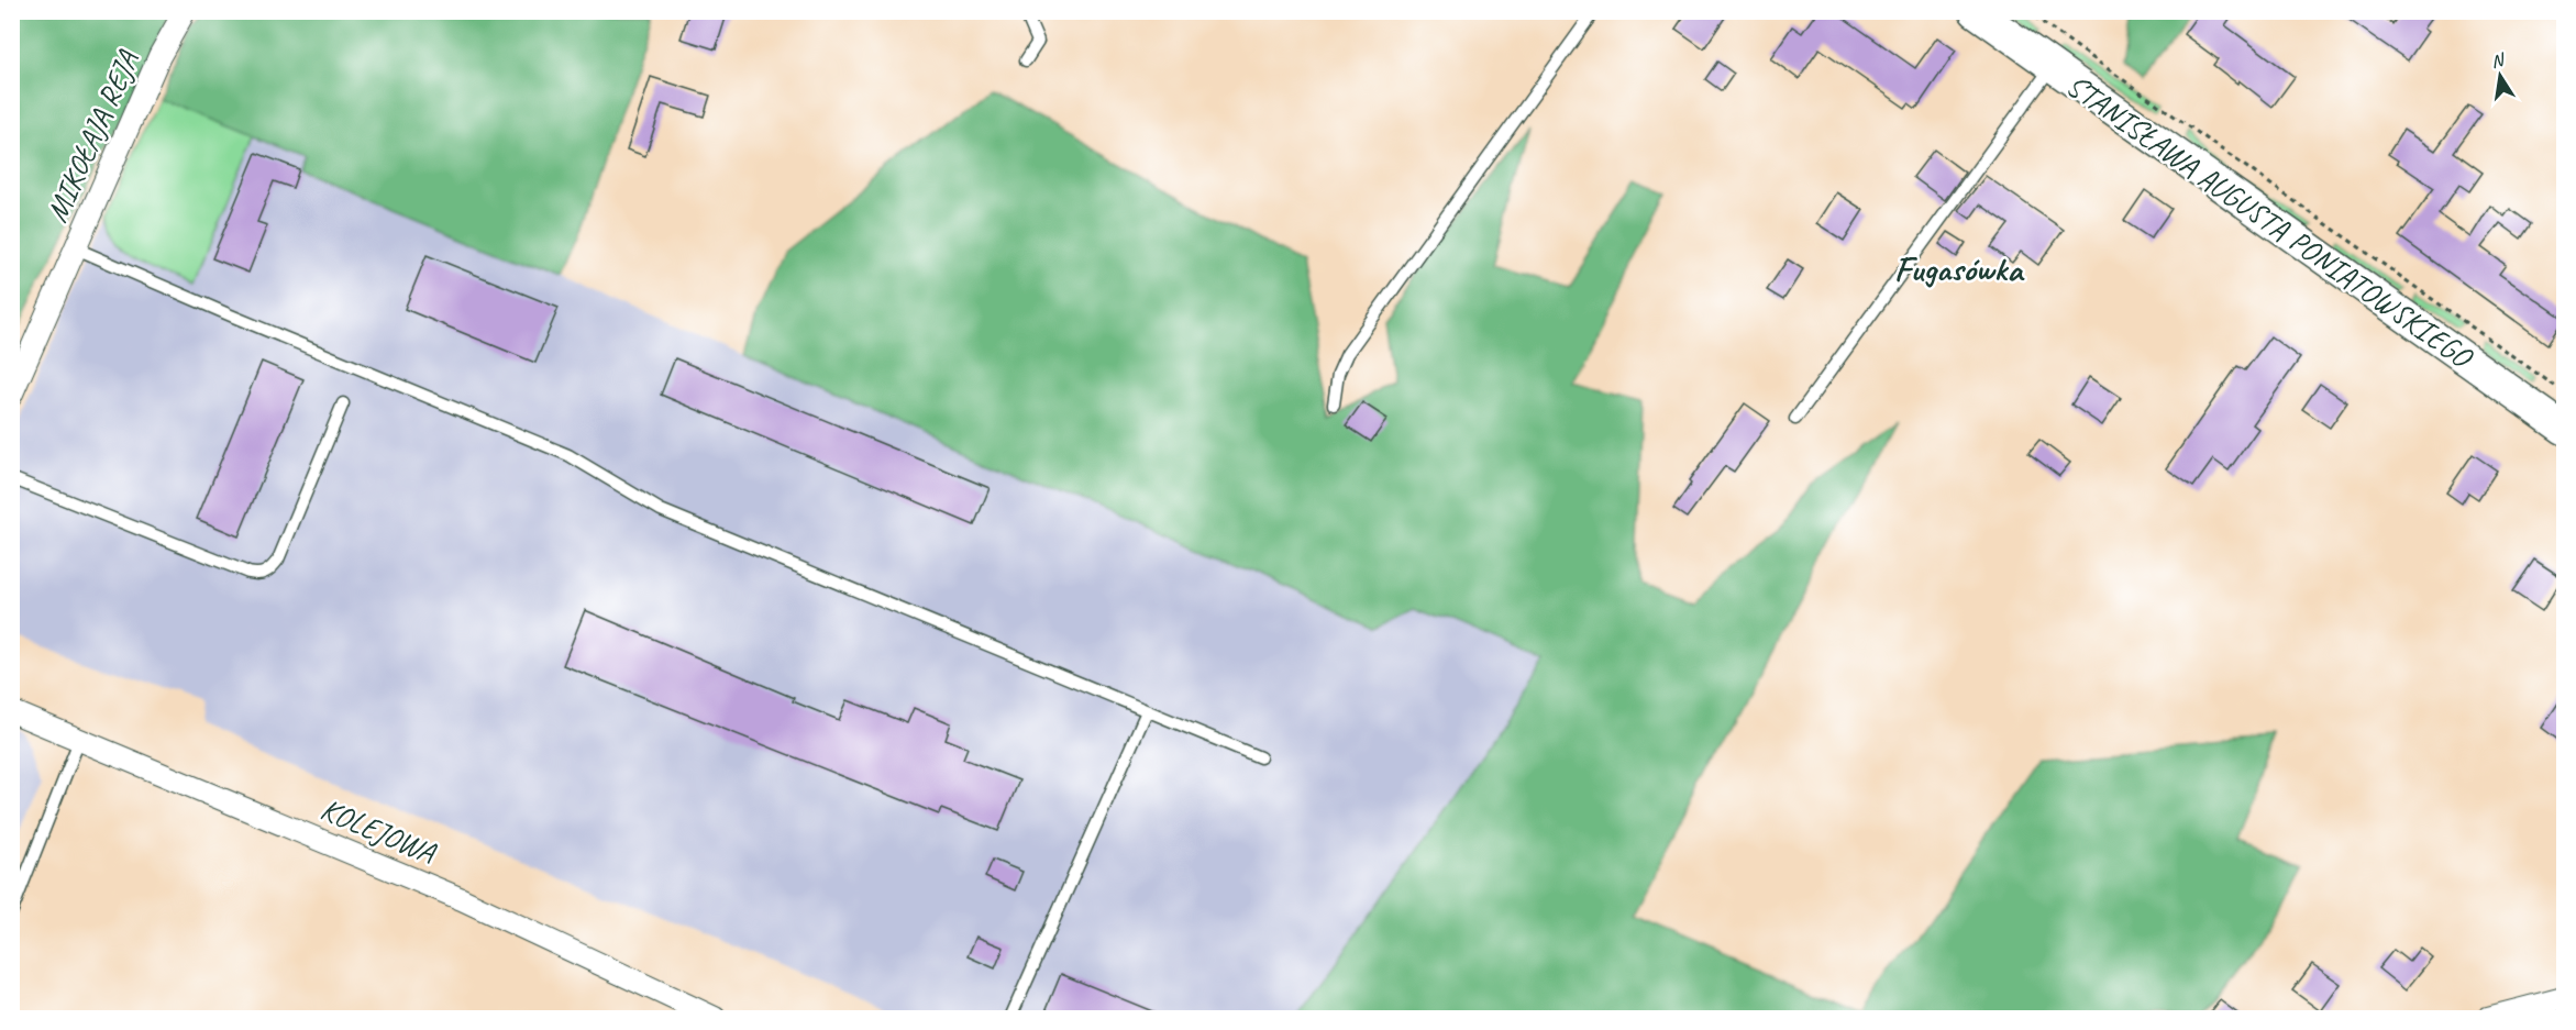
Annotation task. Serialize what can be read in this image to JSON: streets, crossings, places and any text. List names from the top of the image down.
{
  "streets": {
    "main road": ["STANISŁAWA AUGUSTA PONIATOWSKIEGO"],
    "street": ["MIKOŁAJA REJA", "KOLEJOWA"]
  },
  "districts": ["Fugasówka"],
  "north": "top"
}
